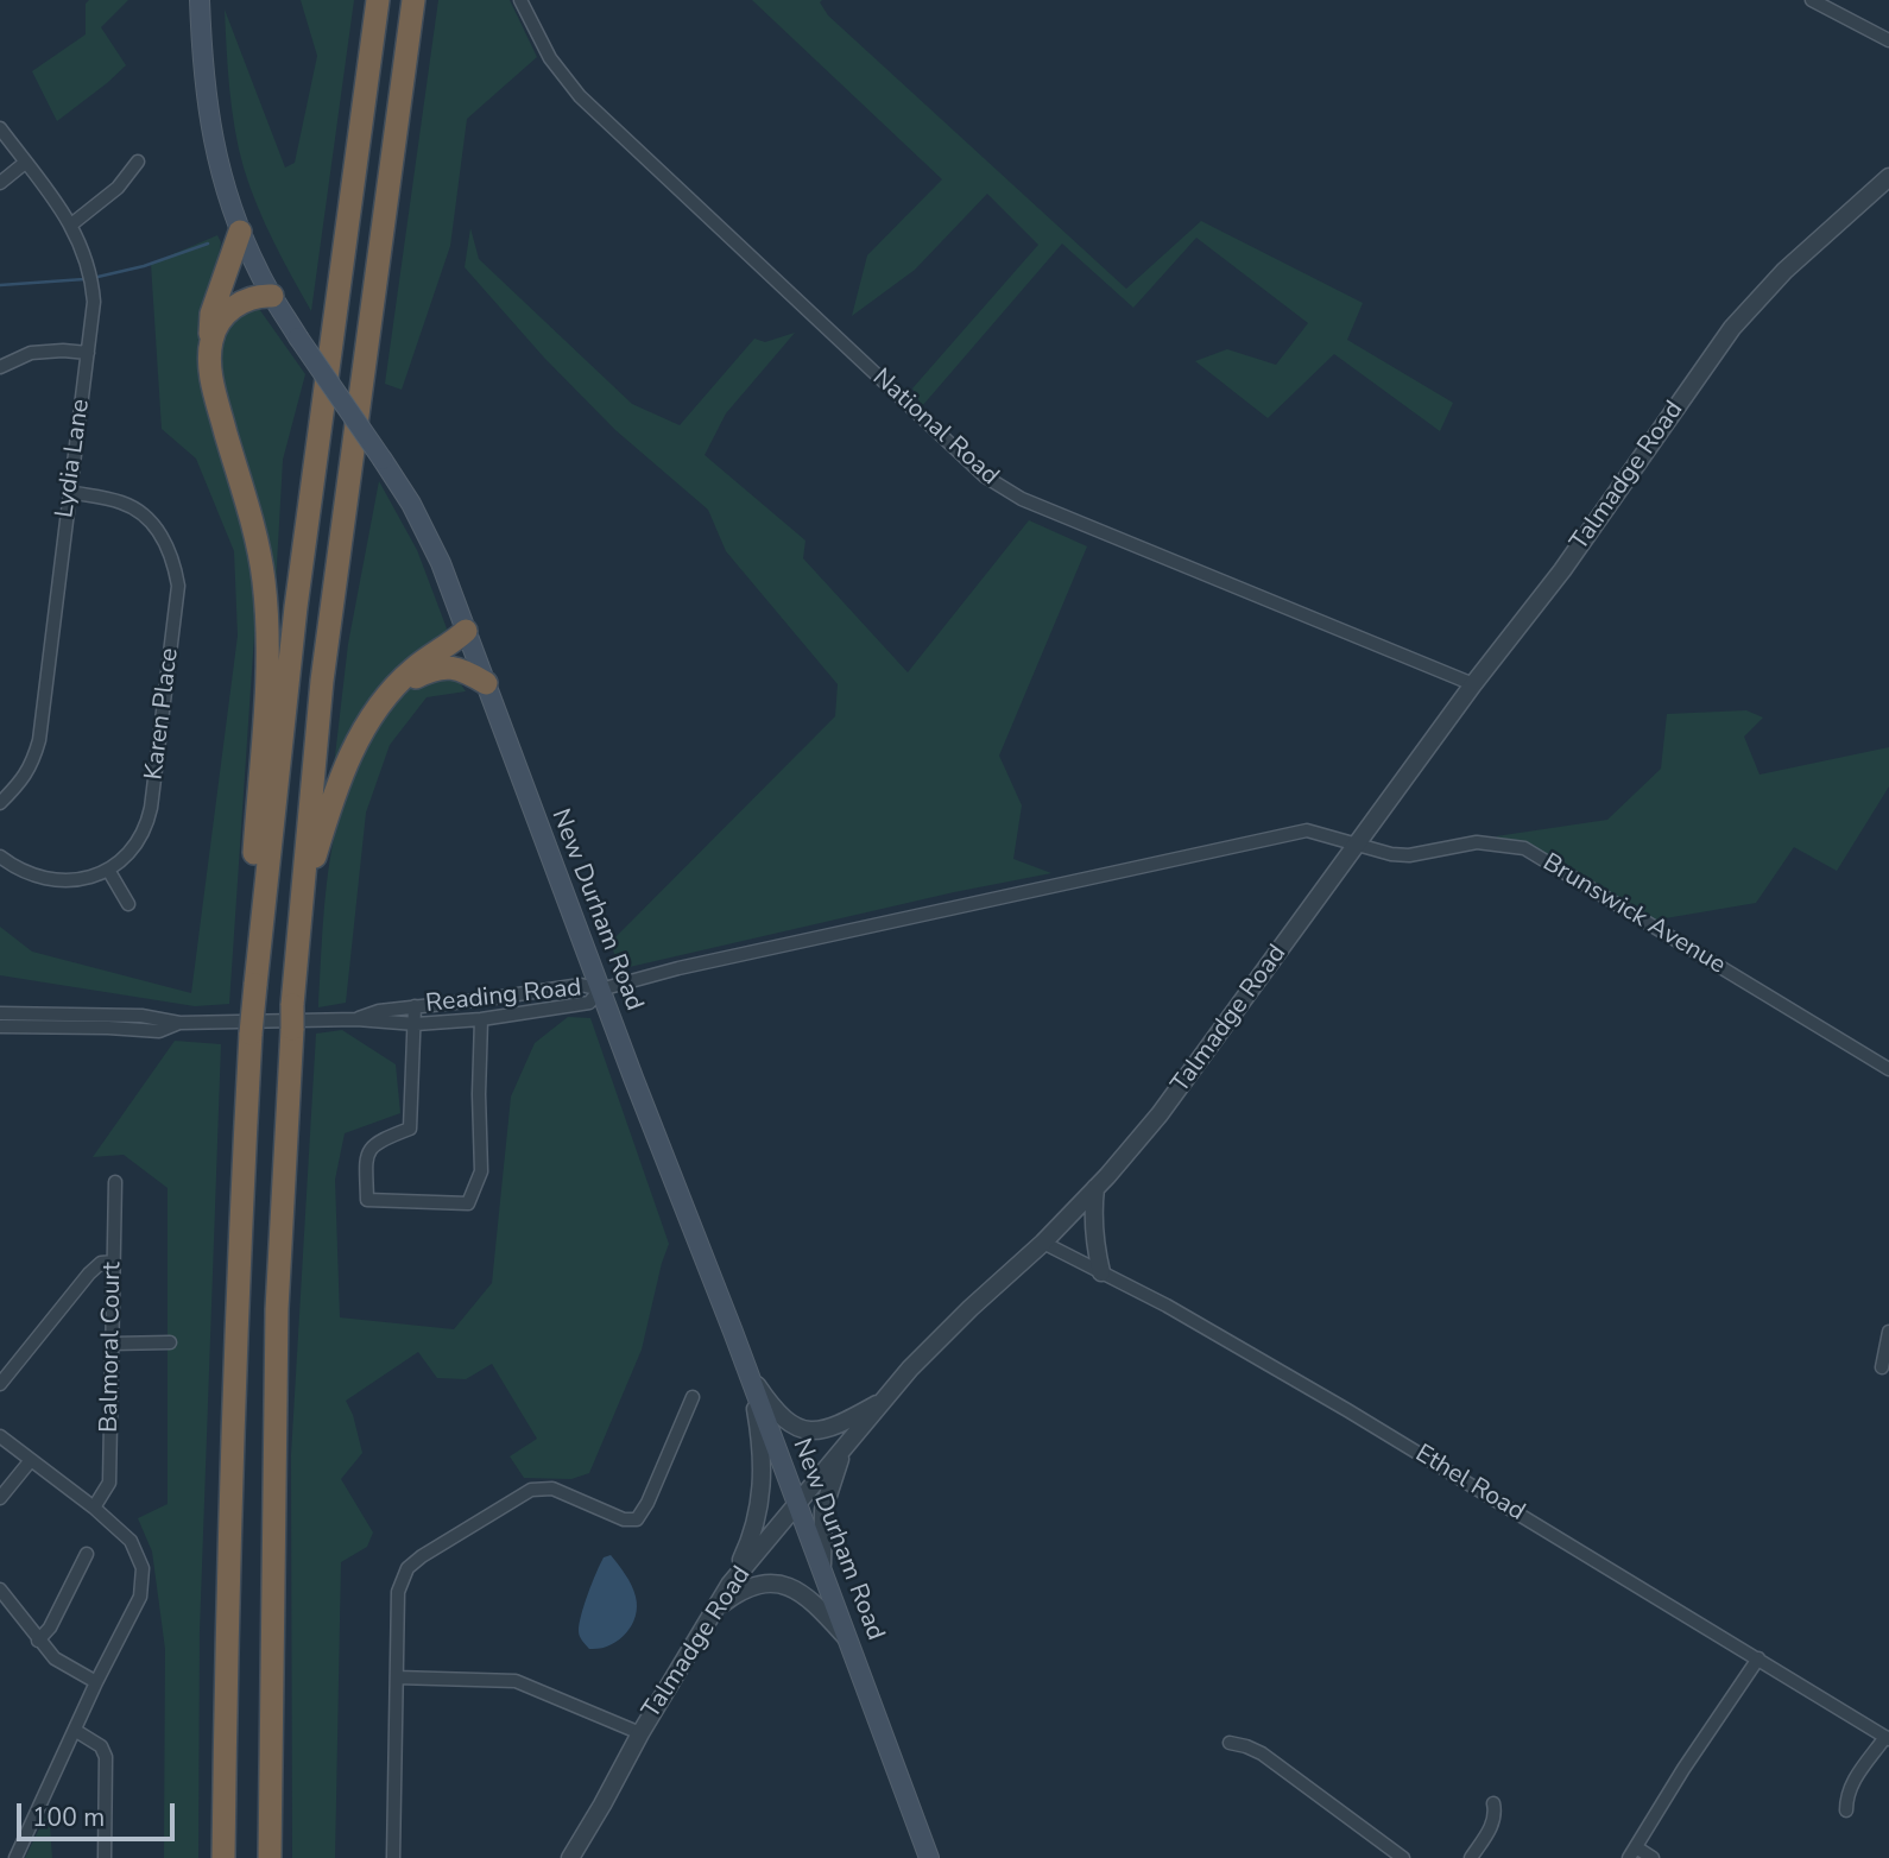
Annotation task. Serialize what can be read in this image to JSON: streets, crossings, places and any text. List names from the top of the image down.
{
  "streets": {
    "main road": ["New Durham Road"],
    "street": [
      "National Road",
      "Lydia Lane",
      "Talmadge Road",
      "Karen Place",
      "Brunswick Avenue",
      "Reading Road",
      "Balmoral Court",
      "Ethel Road"
    ]
  },
  "crossings": [
    ["National Road", "Talmadge Road"],
    ["Lydia Lane", "Karen Place"],
    ["Talmadge Road", "New Durham Road"],
    ["Talmadge Road", "Brunswick Avenue"],
    ["Talmadge Road", "Ethel Road"],
    ["New Durham Road", "Brunswick Avenue"],
    ["New Durham Road", "Reading Road"],
    ["Brunswick Avenue", "Reading Road"]
  ],
  "scale_bar": "100 m"
}
